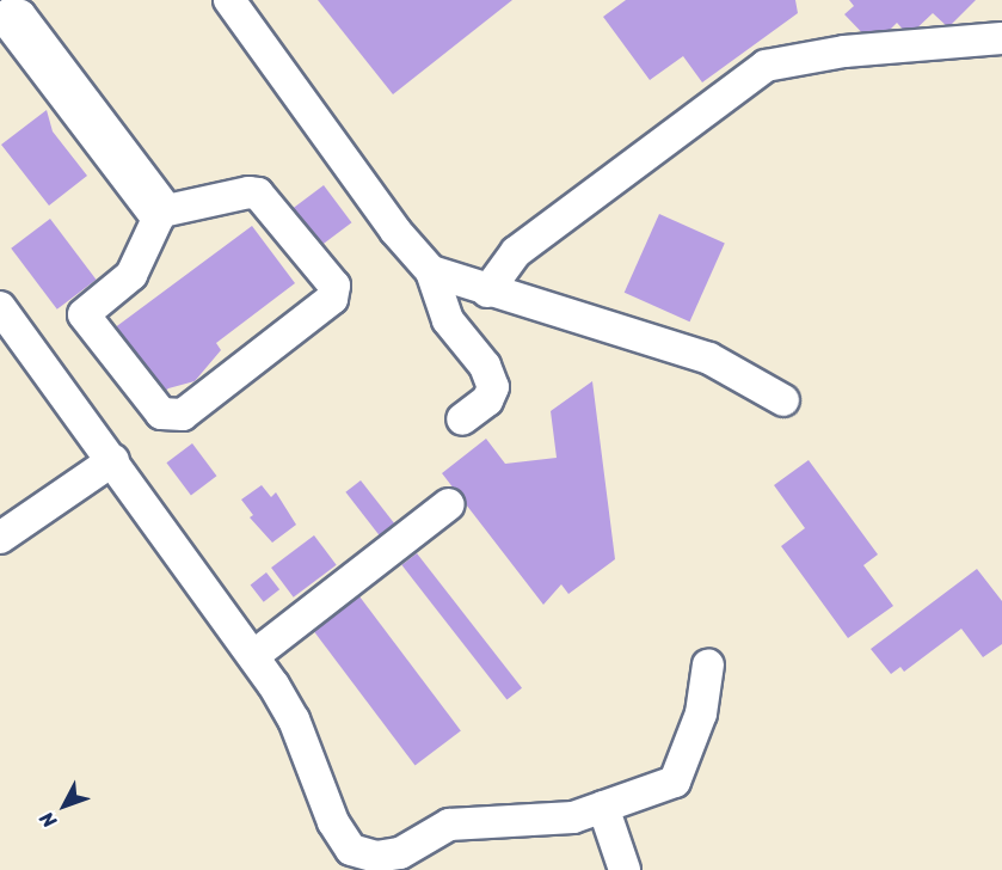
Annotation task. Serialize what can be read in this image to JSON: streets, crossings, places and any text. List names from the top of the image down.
{
  "north": "bottom left"
}
